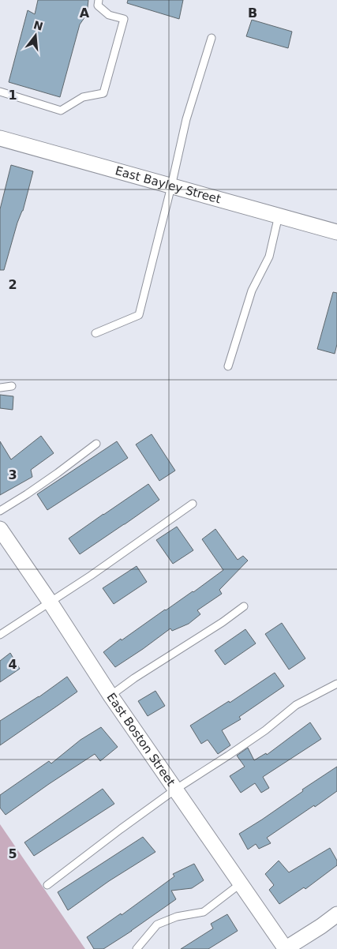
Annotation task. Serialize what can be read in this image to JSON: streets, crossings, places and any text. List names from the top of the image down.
{
  "streets": {
    "street": ["East Bayley Street", "East Boston Street"]
  },
  "north": "top",
  "grid": {
    "columns": ["A", "B"],
    "rows": [
      "1",
      "2",
      "3",
      "4",
      "5"
    ]
  }
}
